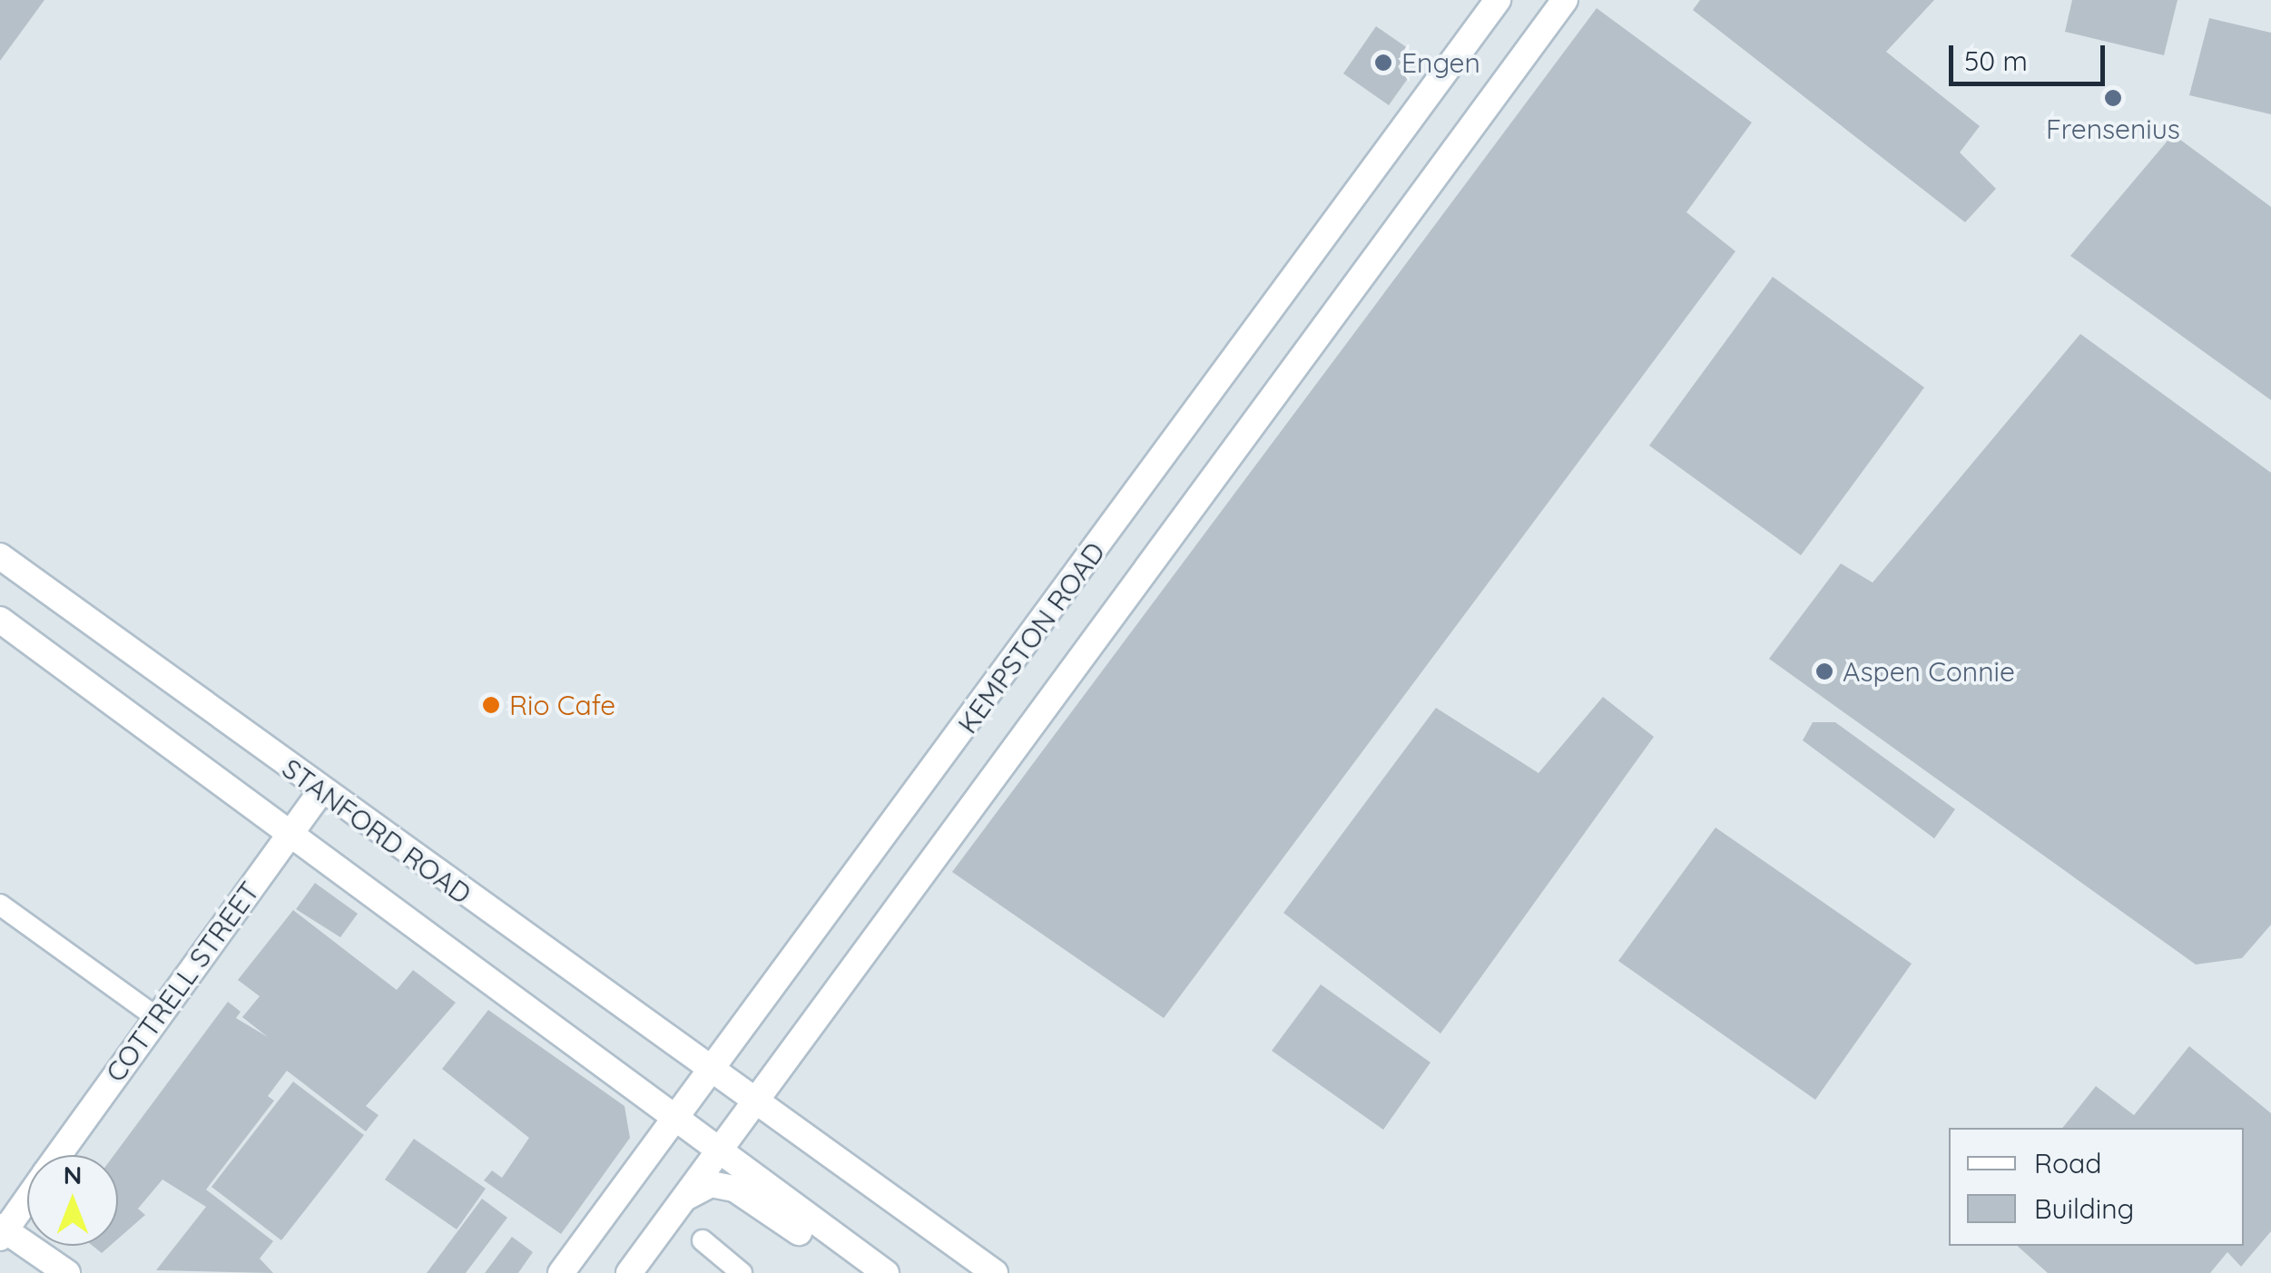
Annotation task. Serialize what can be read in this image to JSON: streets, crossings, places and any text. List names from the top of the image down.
{
  "streets": {
    "main road": ["KEMPSTON ROAD", "STANFORD ROAD", "COTTRELL STREET"]
  },
  "crossings": [
    ["KEMPSTON ROAD", "STANFORD ROAD"],
    ["STANFORD ROAD", "COTTRELL STREET"]
  ],
  "places": [
    "Engen",
    "Frensenius",
    "Aspen Connie",
    "Rio Cafe"
  ],
  "legend": ["Road", "Building"],
  "scale_bar": "50 m",
  "north": "top"
}
